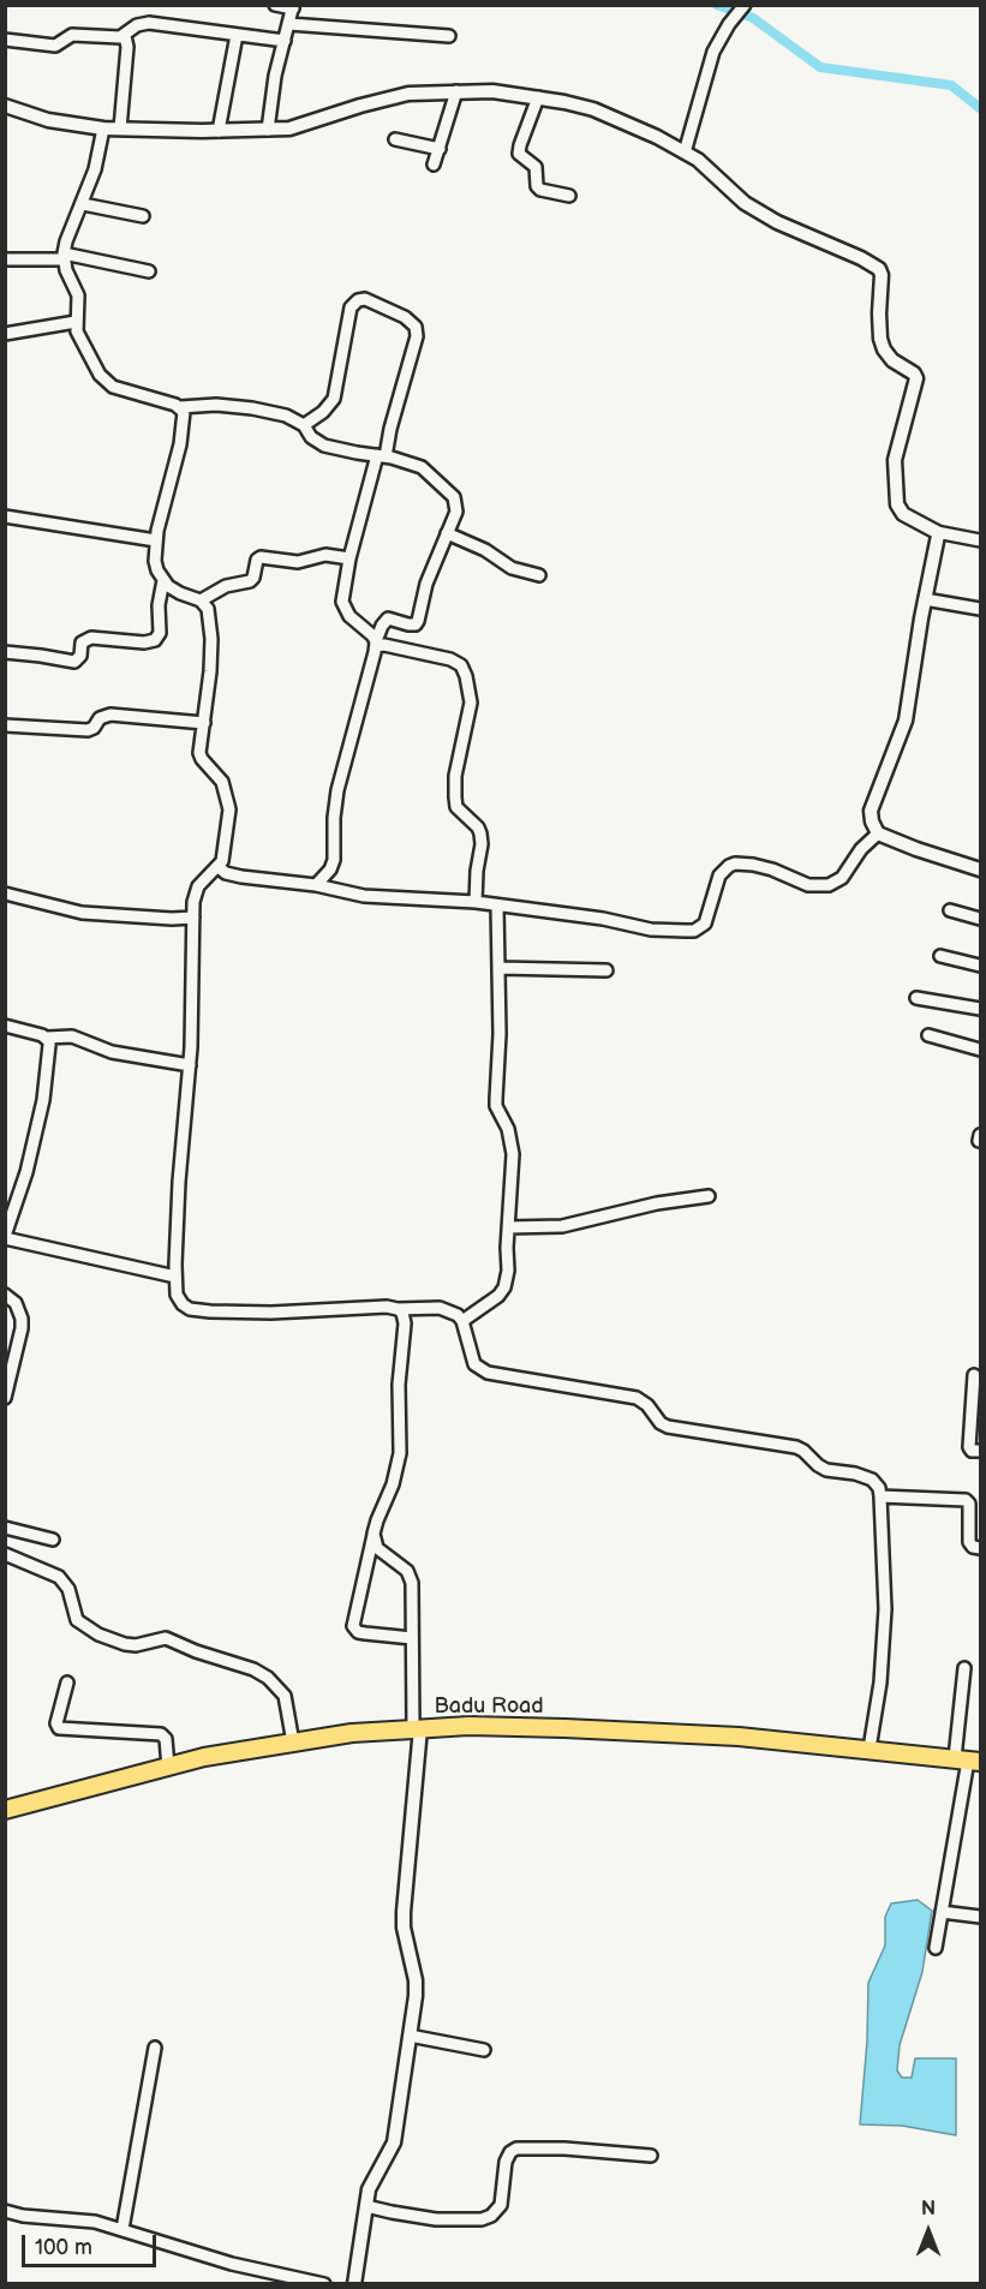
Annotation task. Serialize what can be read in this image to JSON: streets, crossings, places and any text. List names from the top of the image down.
{
  "streets": {
    "main road": ["Badu Road"]
  },
  "scale_bar": "100 m",
  "north": "top"
}
